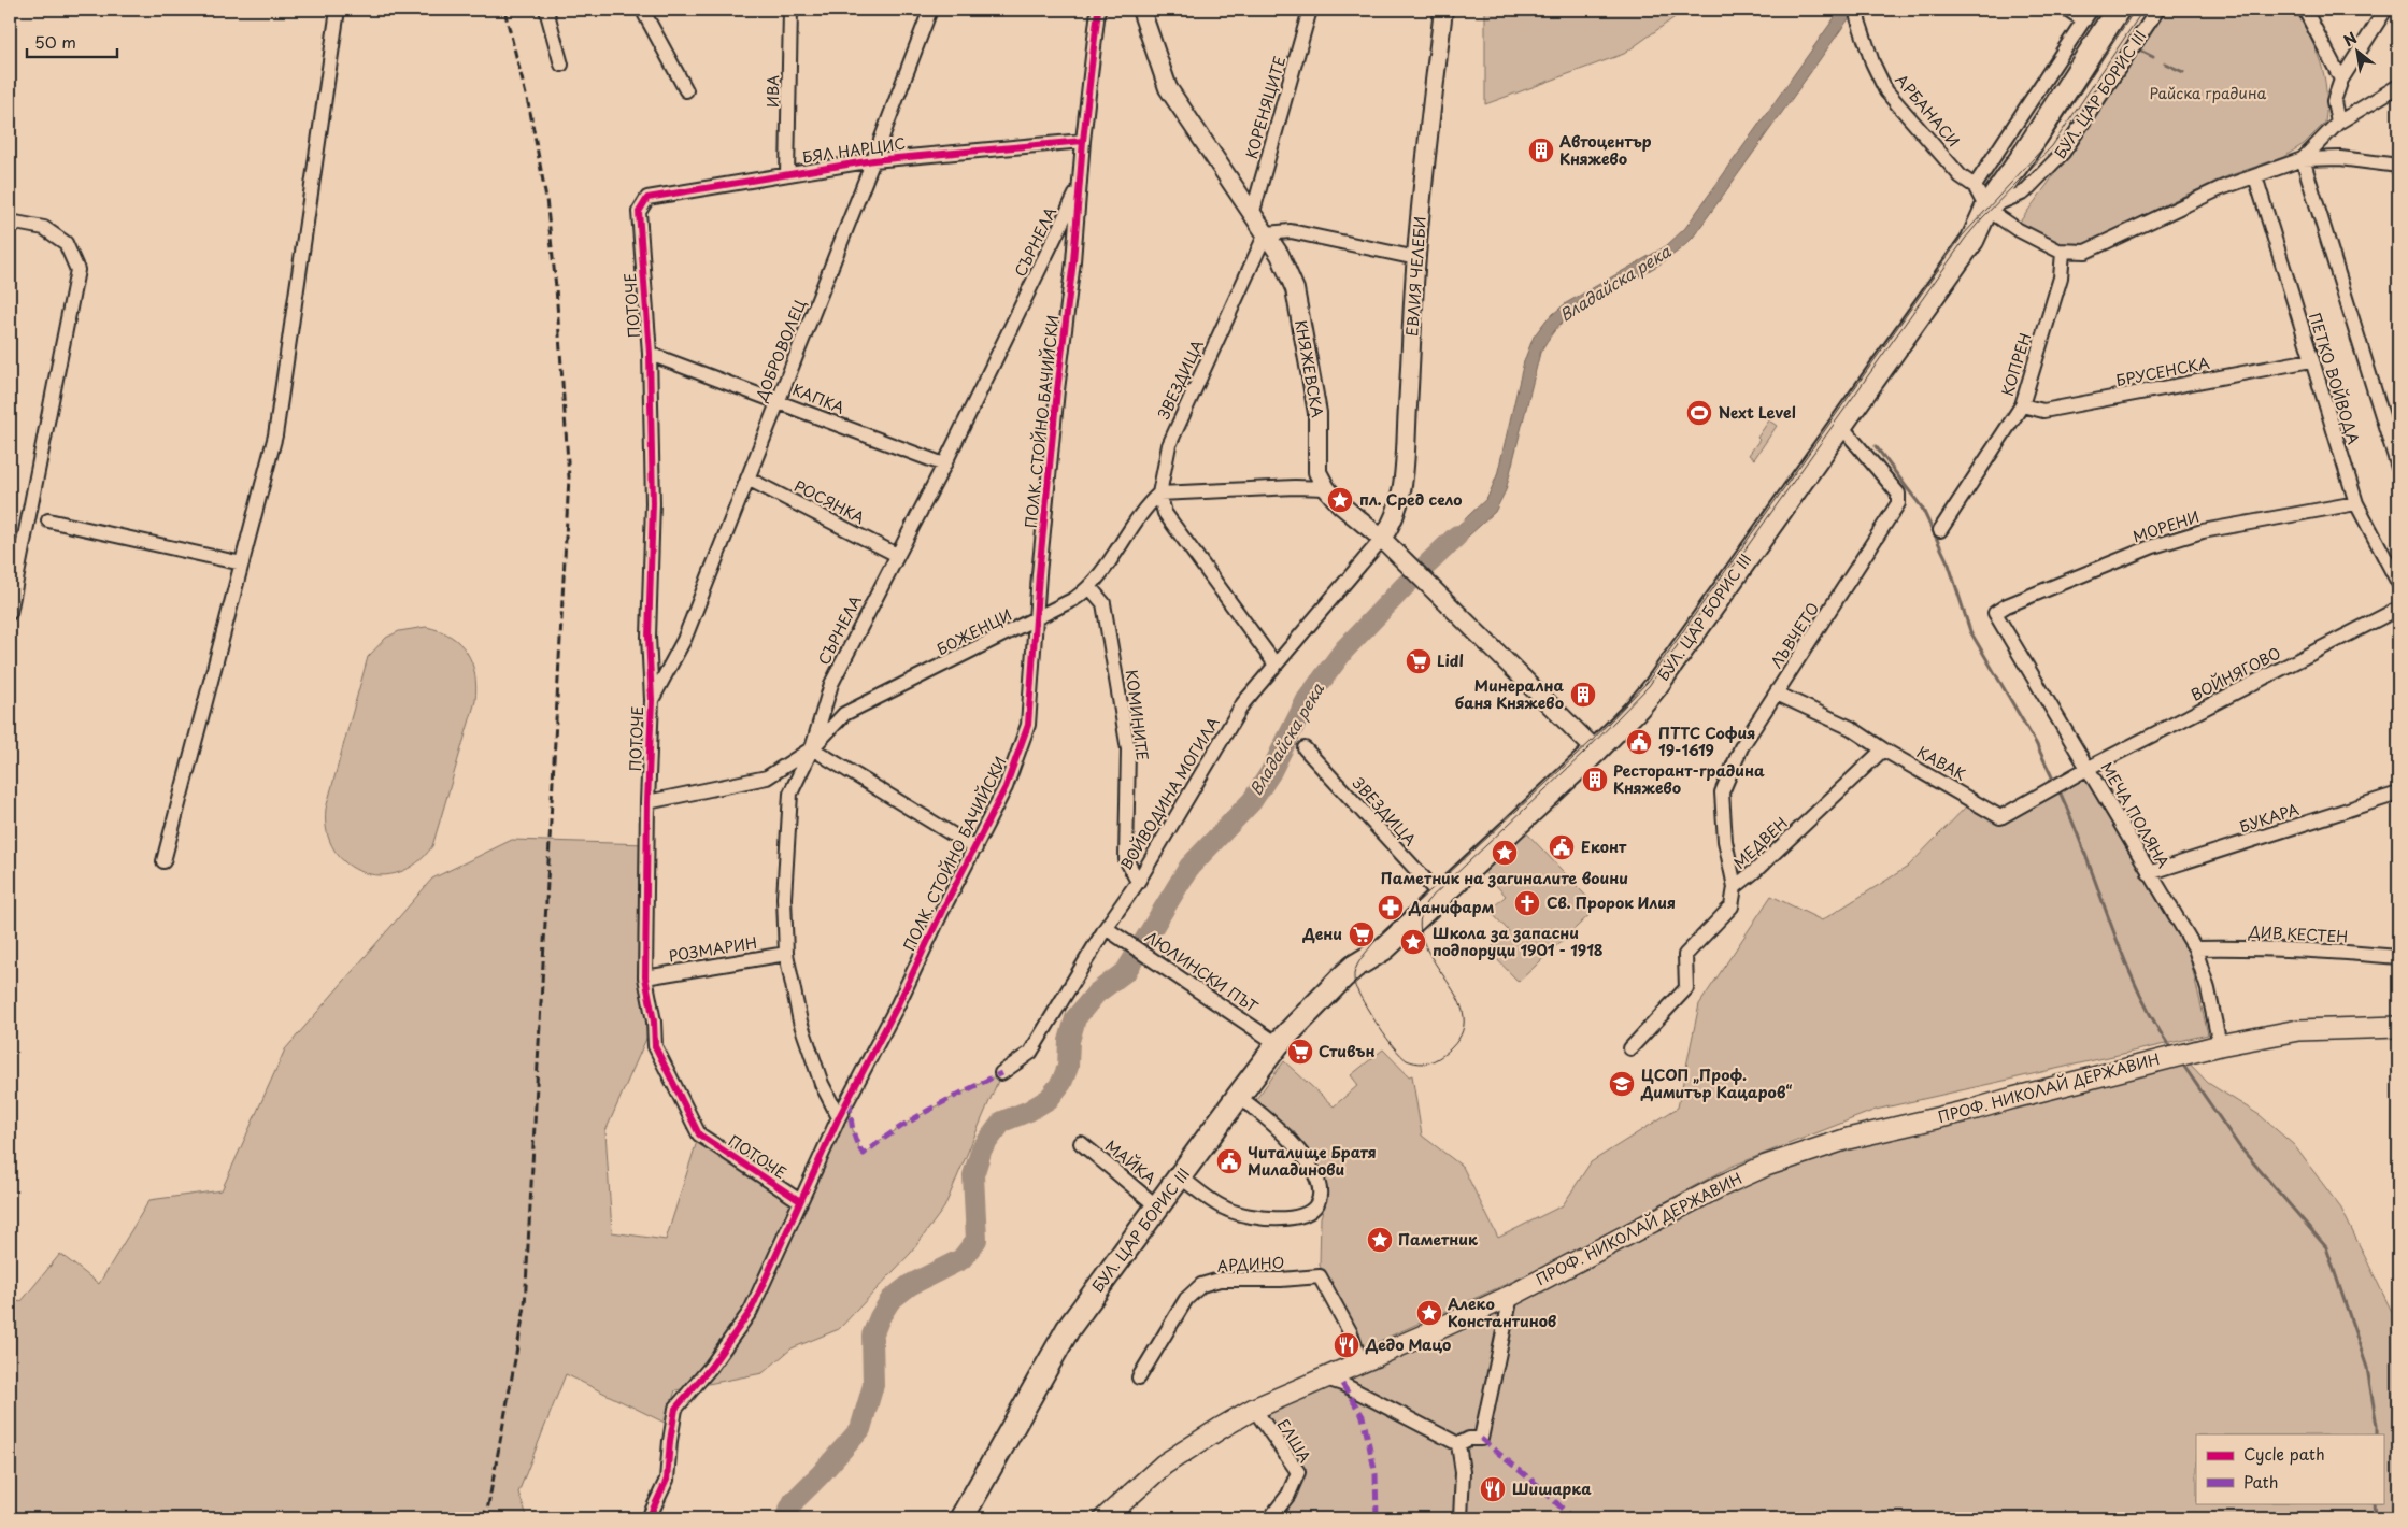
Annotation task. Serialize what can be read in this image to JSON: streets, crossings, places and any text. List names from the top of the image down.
{
  "streets": {
    "main road": ["БУЛ. ЦАР БОРИС III", "ПРОФ. НИКОЛАЙ ДЕРЖАВИН"],
    "street": [
      "ИВА",
      "КОРЕНЯЦИТЕ",
      "АРБАНАСИ",
      "БЯЛ НАРЦИС",
      "СЪРНЕЛА",
      "ЕВЛИЯ ЧЕЛЕБИ",
      "ПОТОЧЕ",
      "ДОБРОВОЛЕЦ",
      "КОПРЕН",
      "КНЯЖЕВСКА",
      "БРУСЕНСКА",
      "ПЕТКО ВОЙВОДА",
      "ЗВЕЗДИЦА",
      "КАПКА",
      "ПОЛК. СТОЙНО БАЧИЙСКИ",
      "РОСЯНКА",
      "МОРЕНИ",
      "БОЖЕНЦИ",
      "ЛЪВЧЕТО",
      "ВОЙНЯГОВО",
      "КОМИНИТЕ",
      "КАВАК",
      "ВОЙВОДИНА МОГИЛА",
      "МЕЧА ПОЛЯНА",
      "БУКАРА",
      "МЕДВЕН",
      "ДИВ КЕСТЕН",
      "РОЗМАРИН",
      "ЛЮЛИНСКИ ПЪТ",
      "МАЙКА",
      "АРДИНО",
      "ЕЛША"
    ]
  },
  "crossings": [
    ["ИВА", "БЯЛ НАРЦИС"],
    ["БУЛ. ЦАР БОРИС III", "КНЯЖЕВСКА"],
    ["БУЛ. ЦАР БОРИС III", "ЗВЕЗДИЦА"],
    ["БУЛ. ЦАР БОРИС III", "ЛЪВЧЕТО"],
    ["БУЛ. ЦАР БОРИС III", "ЛЮЛИНСКИ ПЪТ"],
    ["БУЛ. ЦАР БОРИС III", "МАЙКА"],
    ["КОРЕНЯЦИТЕ", "КНЯЖЕВСКА"],
    ["БЯЛ НАРЦИС", "ПОТОЧЕ"],
    ["БЯЛ НАРЦИС", "ДОБРОВОЛЕЦ"],
    ["БЯЛ НАРЦИС", "ПОЛК. СТОЙНО БАЧИЙСКИ"],
    ["СЪРНЕЛА", "КАПКА"],
    ["СЪРНЕЛА", "ПОЛК. СТОЙНО БАЧИЙСКИ"],
    ["СЪРНЕЛА", "РОСЯНКА"],
    ["СЪРНЕЛА", "БОЖЕНЦИ"],
    ["СЪРНЕЛА", "РОЗМАРИН"],
    ["ЕВЛИЯ ЧЕЛЕБИ", "КНЯЖЕВСКА"],
    ["ЕВЛИЯ ЧЕЛЕБИ", "ВОЙВОДИНА МОГИЛА"],
    ["ПОТОЧЕ", "ДОБРОВОЛЕЦ"],
    ["ПОТОЧЕ", "КАПКА"],
    ["ПОТОЧЕ", "ПОЛК. СТОЙНО БАЧИЙСКИ"],
    ["ПОТОЧЕ", "БОЖЕНЦИ"],
    ["ПОТОЧЕ", "РОЗМАРИН"],
    ["ДОБРОВОЛЕЦ", "КАПКА"],
    ["ДОБРОВОЛЕЦ", "РОСЯНКА"],
    ["КОПРЕН", "БРУСЕНСКА"],
    ["КНЯЖЕВСКА", "ЗВЕЗДИЦА"],
    ["КНЯЖЕВСКА", "ВОЙВОДИНА МОГИЛА"],
    ["БРУСЕНСКА", "ПЕТКО ВОЙВОДА"],
    ["ПЕТКО ВОЙВОДА", "МОРЕНИ"],
    ["ЗВЕЗДИЦА", "БОЖЕНЦИ"],
    ["ПОЛК. СТОЙНО БАЧИЙСКИ", "БОЖЕНЦИ"],
    ["МОРЕНИ", "МЕЧА ПОЛЯНА"],
    ["БОЖЕНЦИ", "КОМИНИТЕ"],
    ["ЛЪВЧЕТО", "КАВАК"],
    ["ЛЪВЧЕТО", "МЕДВЕН"],
    ["ВОЙНЯГОВО", "КАВАК"],
    ["ВОЙНЯГОВО", "МЕЧА ПОЛЯНА"],
    ["КОМИНИТЕ", "ВОЙВОДИНА МОГИЛА"],
    ["КАВАК", "МЕЧА ПОЛЯНА"],
    ["КАВАК", "МЕДВЕН"],
    ["ВОЙВОДИНА МОГИЛА", "ЛЮЛИНСКИ ПЪТ"],
    ["МЕЧА ПОЛЯНА", "БУКАРА"],
    ["МЕЧА ПОЛЯНА", "ДИВ КЕСТЕН"],
    ["МЕЧА ПОЛЯНА", "ПРОФ. НИКОЛАЙ ДЕРЖАВИН"],
    ["ПРОФ. НИКОЛАЙ ДЕРЖАВИН", "АРДИНО"],
    ["ПРОФ. НИКОЛАЙ ДЕРЖАВИН", "ЕЛША"]
  ],
  "water": ["Владайска река"],
  "parks": ["Райска градина"],
  "places": {
    "building": ["Автоцентър Княжево", "Минерална баня Княжево", "Ресторант-градина Княжево"],
    "sports": ["Next Level"],
    "place": [
      "пл. Сред село",
      "Паметник на загиналите воини",
      "Школа за запасни подпоруци 1901 - 1918",
      "Паметник",
      "Алеко Константинов"
    ],
    "supermarket": ["Lidl", "Дени", "Стивън"],
    "public building": ["ПТТС София 19-1619", "Еконт", "Читалище Братя Миладинови"],
    "church": ["Св. Пророк Илия"],
    "pharmacy": ["Данифарм"],
    "school or university": ["ЦСОП „Проф. Димитър Кацаров“"],
    "restaurant": ["Дедо Мацо", "Шишарка"]
  },
  "legend": ["Cycle path", "Path"],
  "scale_bar": "50 m",
  "north": "top left"
}
